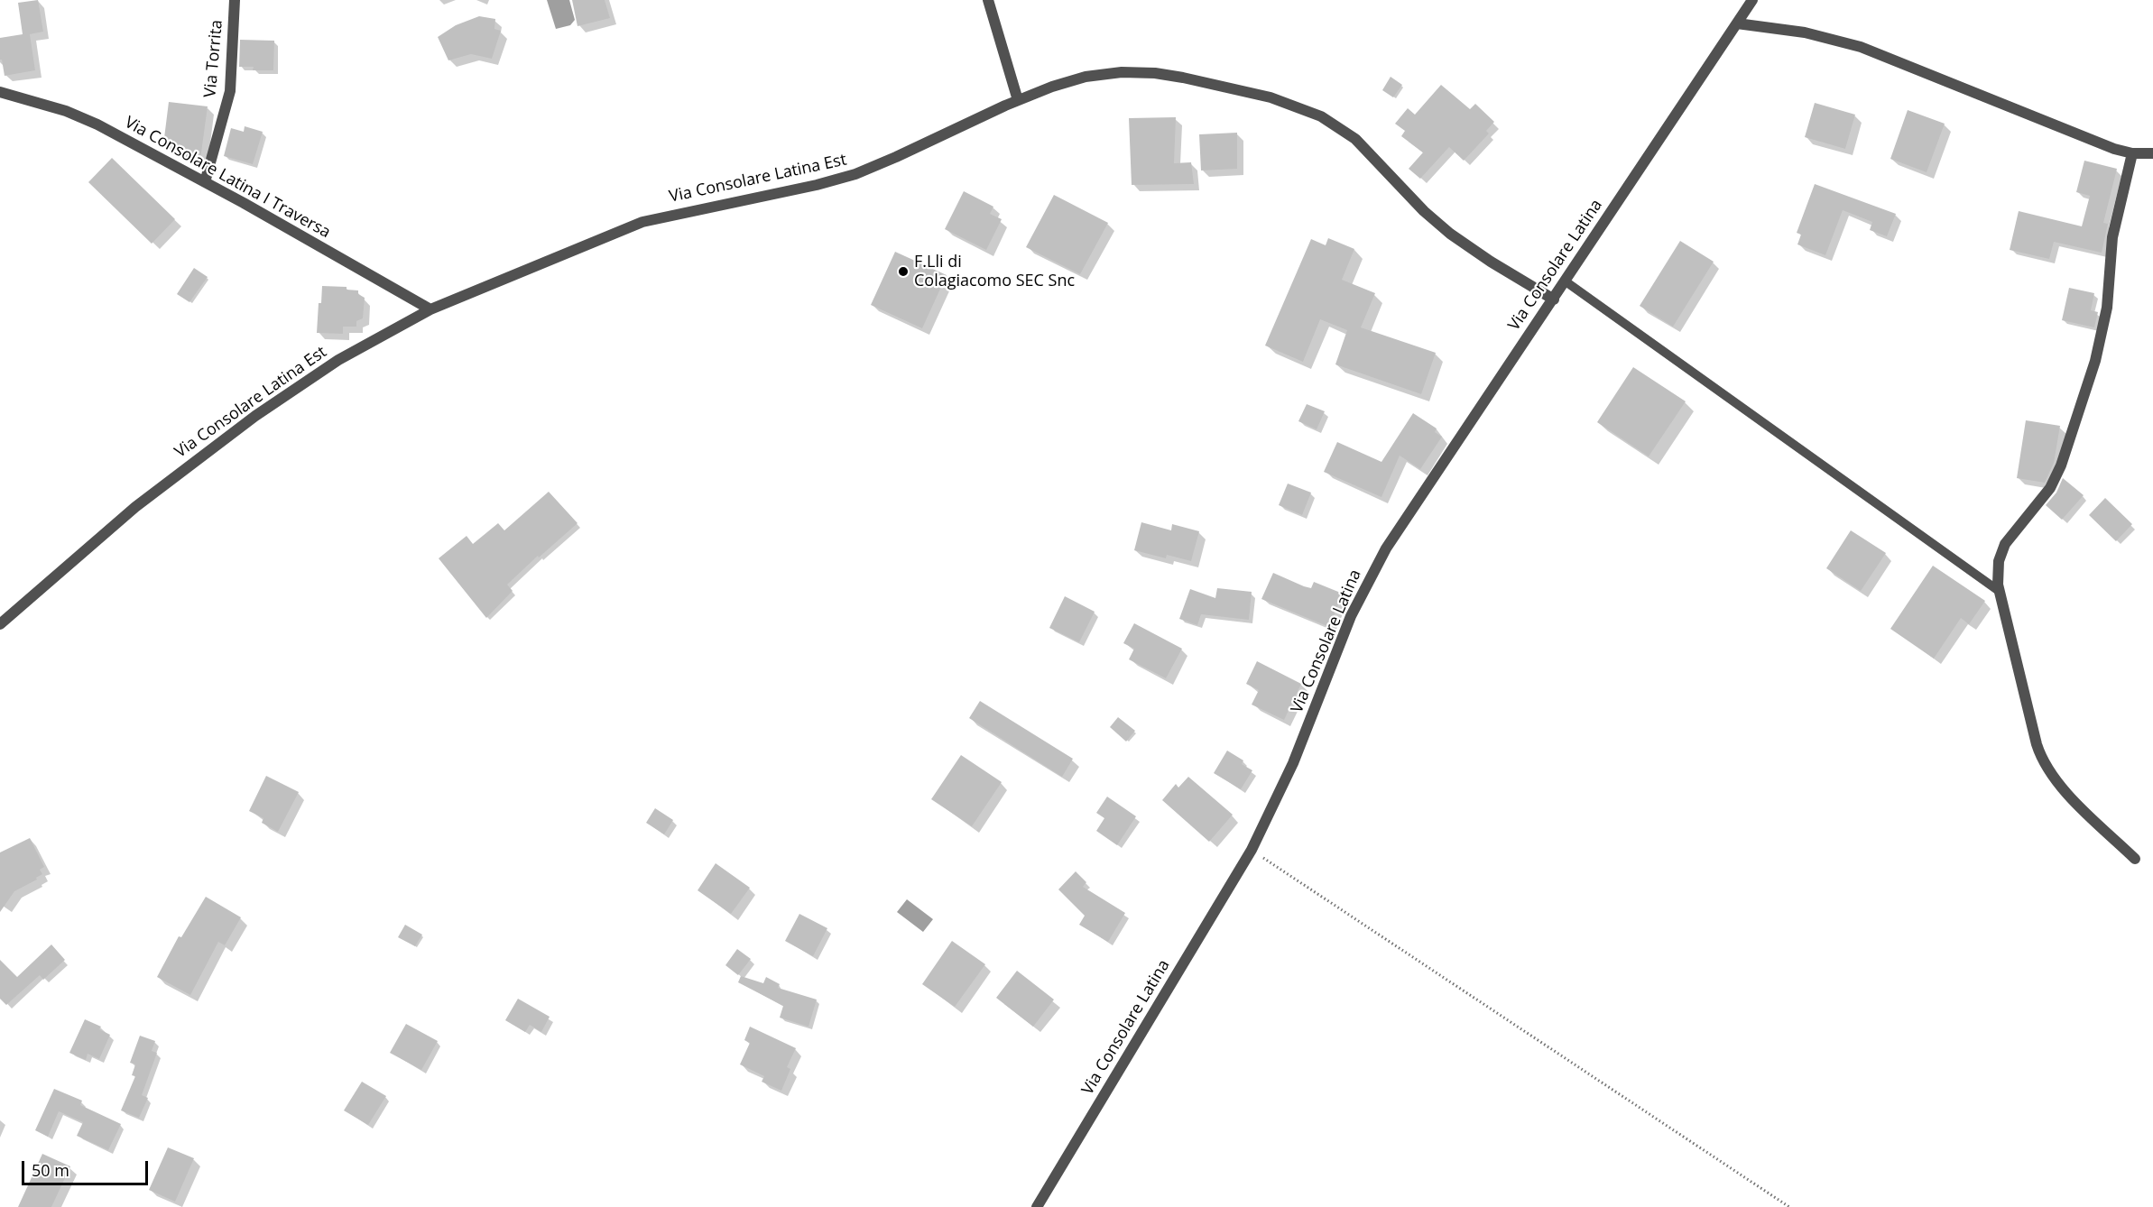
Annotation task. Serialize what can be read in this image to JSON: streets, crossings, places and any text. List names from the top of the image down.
{
  "streets": {
    "street": [
      "Via Torrita",
      "Via Consolare Latina I Traversa",
      "Via Consolare Latina Est",
      "Via Consolare Latina"
    ]
  },
  "crossings": [
    ["Via Torrita", "Via Consolare Latina I Traversa"],
    ["Via Consolare Latina I Traversa", "Via Consolare Latina Est"],
    ["Via Consolare Latina Est", "Via Consolare Latina"]
  ],
  "places": ["F.Lli di Colagiacomo SEC Snc"],
  "scale_bar": "50 m"
}
